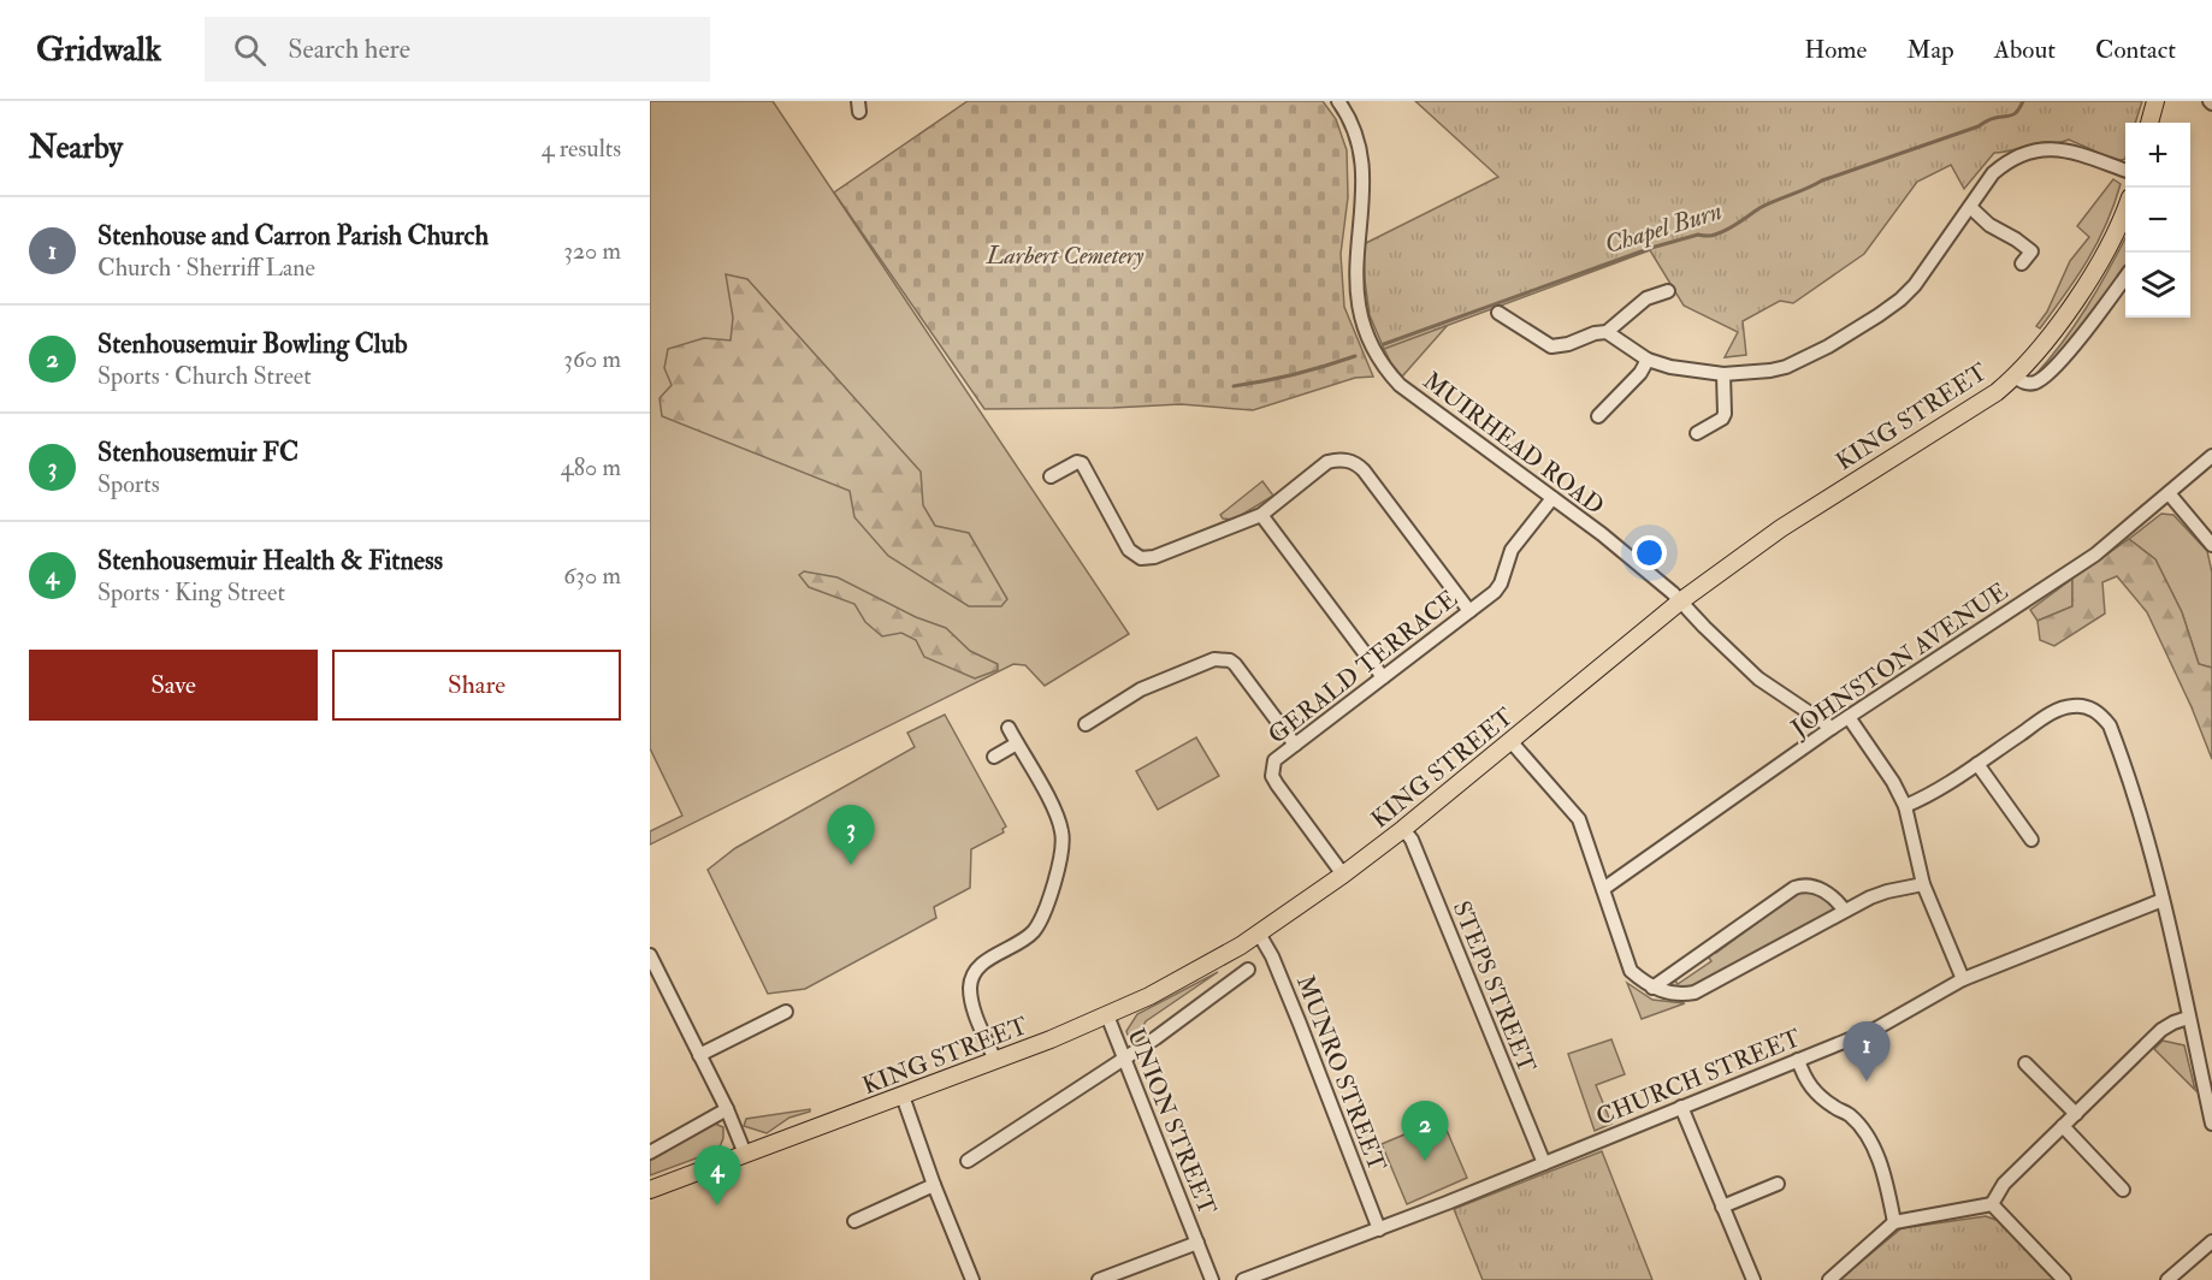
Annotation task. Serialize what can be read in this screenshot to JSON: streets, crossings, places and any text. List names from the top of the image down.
{
  "streets": {
    "main road": ["KING STREET"],
    "street": [
      "MUIRHEAD ROAD",
      "JOHNSTON AVENUE",
      "GERALD TERRACE",
      "STEPS STREET",
      "MUNRO STREET",
      "CHURCH STREET",
      "UNION STREET"
    ]
  },
  "crossings": [
    ["KING STREET", "MUIRHEAD ROAD"],
    ["KING STREET", "GERALD TERRACE"],
    ["KING STREET", "STEPS STREET"],
    ["KING STREET", "MUNRO STREET"],
    ["KING STREET", "UNION STREET"],
    ["MUIRHEAD ROAD", "JOHNSTON AVENUE"],
    ["MUIRHEAD ROAD", "GERALD TERRACE"],
    ["STEPS STREET", "CHURCH STREET"],
    ["MUNRO STREET", "CHURCH STREET"]
  ],
  "water": ["Chapel Burn"],
  "parks": ["Larbert Cemetery"],
  "page": {
    "header": "Gridwalk",
    "search": "Search here",
    "nav": [
      "Home",
      "Map",
      "About",
      "Contact"
    ],
    "heading": ["Nearby", "4 results"],
    "map_buttons": ["+", "−"],
    "list": [
      {
        "mark": "1",
        "name": "Stenhouse and Carron Parish Church",
        "note": "Church · Sherriff Lane",
        "value": "320 m"
      },
      {
        "mark": "2",
        "name": "Stenhousemuir Bowling Club",
        "note": "Sports · Church Street",
        "value": "360 m"
      },
      {
        "mark": "3",
        "name": "Stenhousemuir FC",
        "note": "Sports",
        "value": "480 m"
      },
      {
        "mark": "4",
        "name": "Stenhousemuir Health & Fitness",
        "note": "Sports · King Street",
        "value": "630 m"
      }
    ],
    "buttons": ["Save", "Share"],
    "pins": [
      "3",
      "1",
      "2",
      "4"
    ]
  }
}
